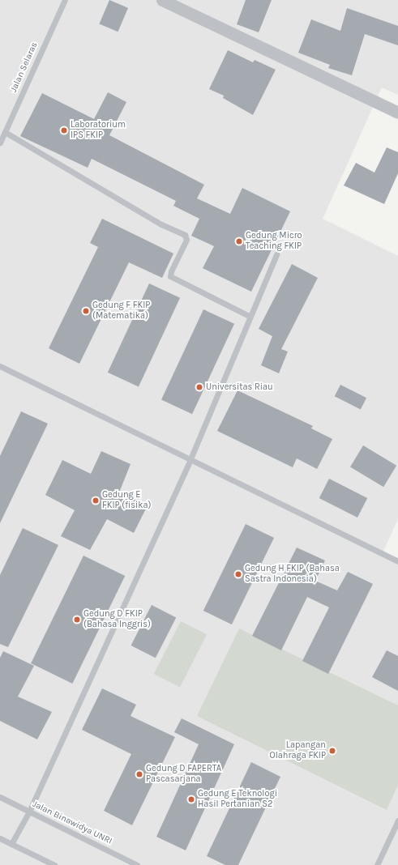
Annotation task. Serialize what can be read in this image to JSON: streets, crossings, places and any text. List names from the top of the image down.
{
  "streets": {
    "lane": ["Jalan Selaras", "Jalan Binawidya UNRI"]
  },
  "places": [
    "Laboratorium IPS FKIP",
    "Gedung Micro Teaching FKIP",
    "Gedung F FKIP (Matematika)",
    "Universitas Riau",
    "Gedung E FKIP (fisika)",
    "Gedung H FKIP (Bahasa Sastra Indonesia)",
    "Gedung D FKIP (Bahasa Inggris)",
    "Lapangan Olahraga FKIP",
    "Gedung D FAPERTA Pascasarjana",
    "Gedung E Teknologi Hasil Pertanian S2"
  ]
}
